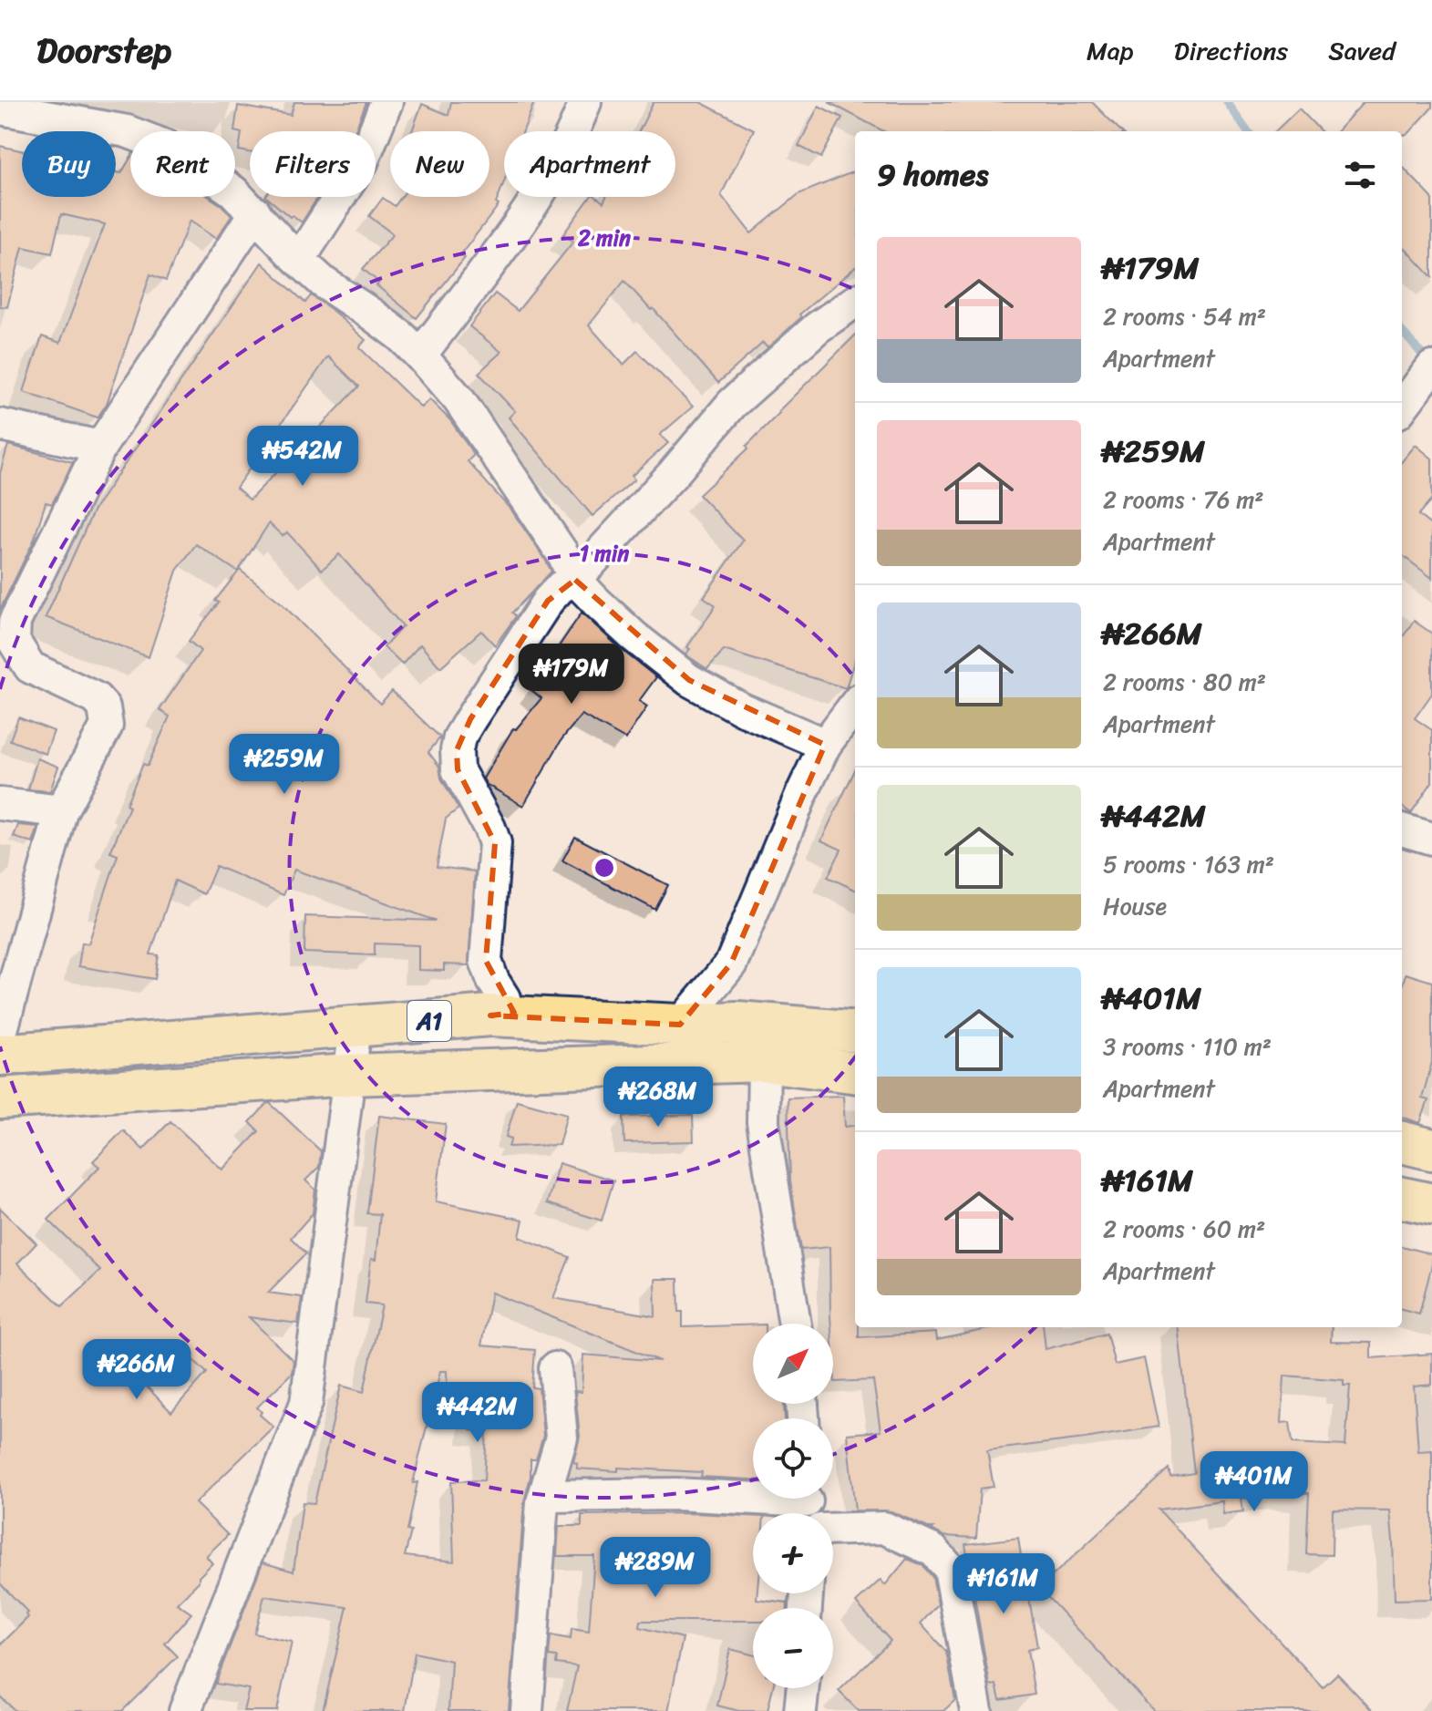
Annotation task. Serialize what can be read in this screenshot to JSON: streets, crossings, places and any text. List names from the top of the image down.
{
  "streets": {
    "highway": ["A1"]
  },
  "north": "top right",
  "page": {
    "header": "Doorstep",
    "nav": ["Map", "Directions", "Saved"],
    "chip": [
      "Buy",
      "Rent",
      "Filters",
      "New",
      "Apartment"
    ],
    "heading": "9 homes",
    "list": [
      {
        "name": "₦179M",
        "note": "2 rooms · 54 m² · Apartment"
      },
      {
        "name": "₦259M",
        "note": "2 rooms · 76 m² · Apartment"
      },
      {
        "name": "₦266M",
        "note": "2 rooms · 80 m² · Apartment"
      },
      {
        "name": "₦442M",
        "note": "5 rooms · 163 m² · House"
      },
      {
        "name": "₦401M",
        "note": "3 rooms · 110 m² · Apartment"
      },
      {
        "name": "₦161M",
        "note": "2 rooms · 60 m² · Apartment"
      }
    ],
    "price": [
      "₦542M",
      "₦179M",
      "₦259M",
      "₦268M",
      "₦266M",
      "₦442M",
      "₦401M",
      "₦289M",
      "₦161M"
    ],
    "map_buttons": ["+", "−"]
  },
  "rings": ["2 min", "1 min"]
}
